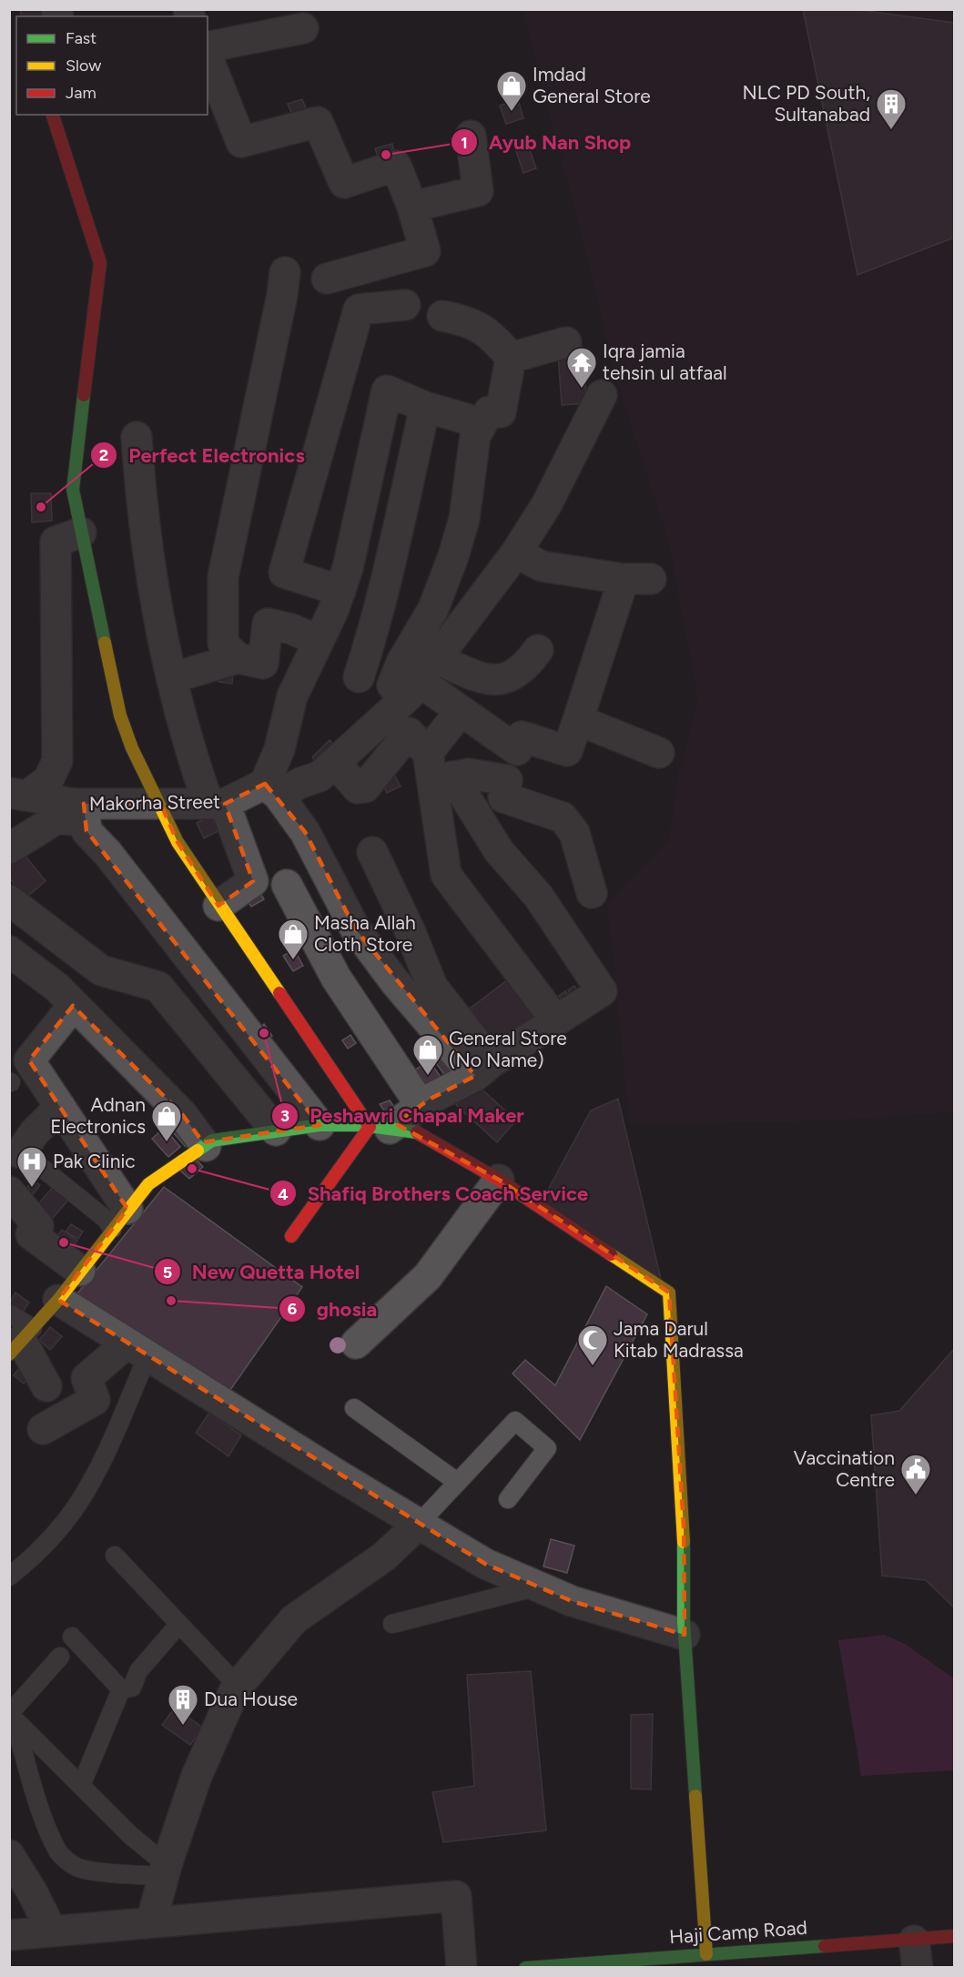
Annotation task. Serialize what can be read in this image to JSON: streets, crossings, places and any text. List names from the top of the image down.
{
  "streets": {
    "street": ["Makorha Street", "Haji Camp Road"]
  },
  "places": {
    "shop": [
      "Imdad General Store",
      "Masha Allah Cloth Store",
      "General Store (No Name)",
      "Adnan Electronics"
    ],
    "building": ["NLC PD South, Sultanabad", "Dua House"],
    "other": [
      "Ayub Nan Shop",
      "Perfect Electronics",
      "Peshawri Chapal Maker",
      "Shafiq Brothers Coach Service",
      "New Quetta Hotel",
      "ghosia"
    ],
    "temple": ["Iqra jamia tehsin ul atfaal"],
    "hospital": ["Pak Clinic"],
    "mosque": ["Jama Darul Kitab Madrassa"],
    "public building": ["Vaccination Centre"]
  },
  "legend": ["Fast", "Slow", "Jam"]
}
